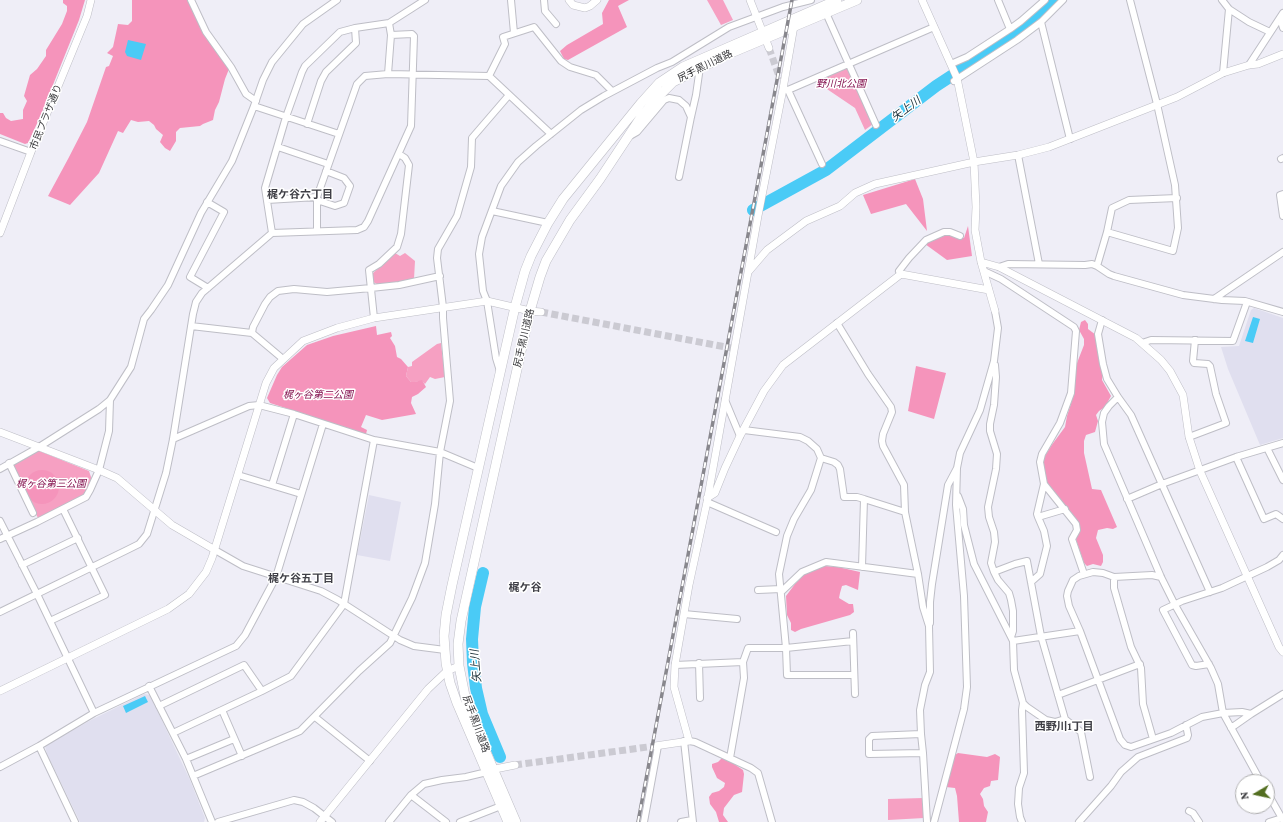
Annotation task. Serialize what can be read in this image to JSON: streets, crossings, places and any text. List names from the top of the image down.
{
  "streets": {
    "main road": ["尻手黒川道路"],
    "street": ["市民プラザ通り"]
  },
  "districts": [
    "梶ケ谷六丁目",
    "梶ケ谷五丁目",
    "梶ケ谷",
    "西野川1丁目"
  ],
  "water": ["矢上川"],
  "parks": ["野川北公園", "梶ヶ谷第二公園", "梶ヶ谷第三公園"],
  "north": "left"
}
